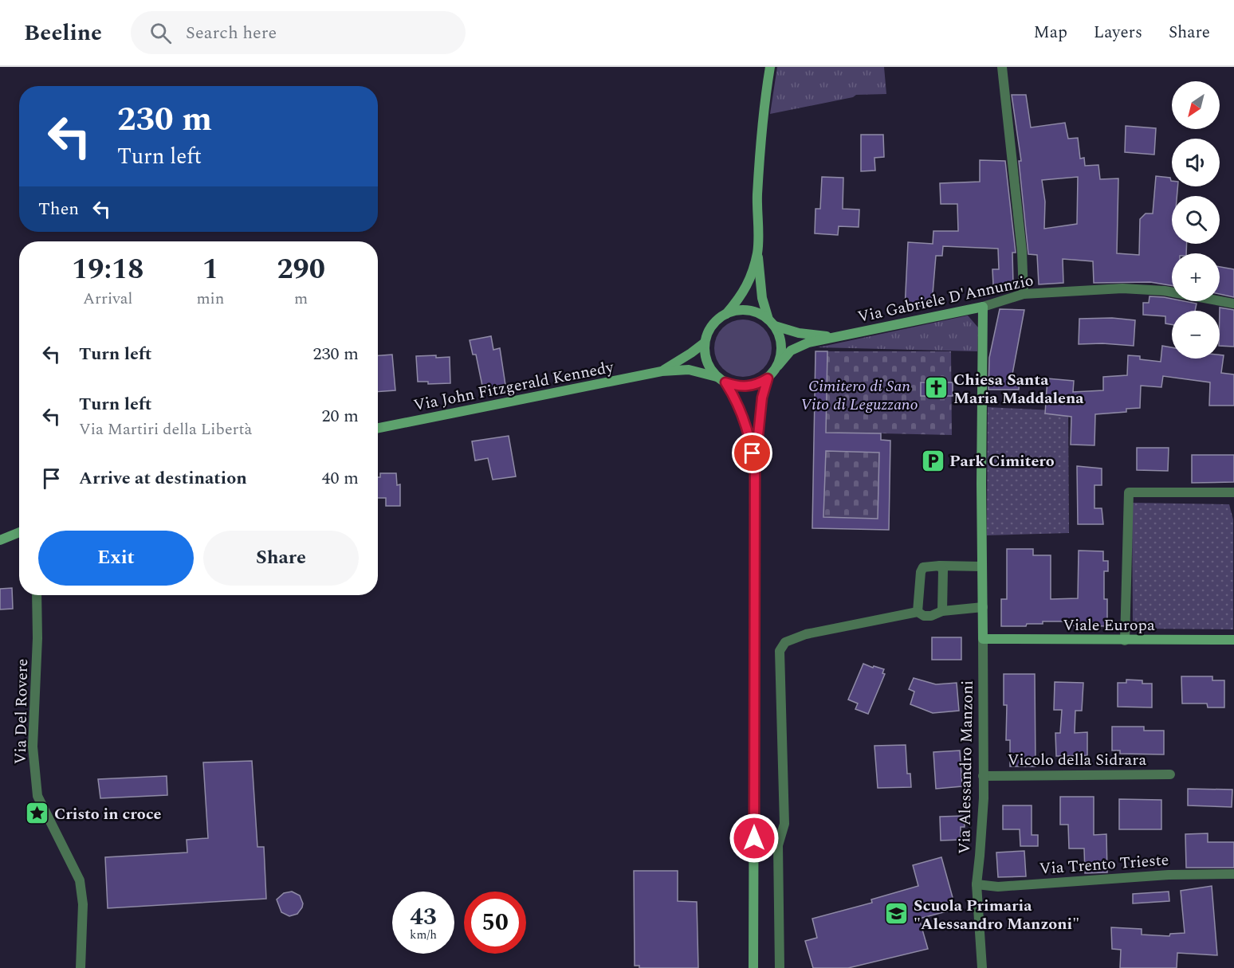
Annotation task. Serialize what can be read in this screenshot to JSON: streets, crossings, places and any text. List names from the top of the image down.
{
  "streets": {
    "main road": [
      "Via Gabriele D'Annunzio",
      "Via John Fitzgerald Kennedy",
      "Viale Europa",
      "Via Alessandro Manzoni"
    ],
    "street": ["Via Del Rovere", "Vicolo della Sidrara", "Via Trento Trieste"]
  },
  "crossings": [
    ["Via Gabriele D'Annunzio", "Via John Fitzgerald Kennedy"],
    ["Via Gabriele D'Annunzio", "Via Alessandro Manzoni"],
    ["Viale Europa", "Via Alessandro Manzoni"],
    ["Vicolo della Sidrara", "Via Alessandro Manzoni"],
    ["Via Alessandro Manzoni", "Via Trento Trieste"]
  ],
  "parks": ["Cimitero di San Vito di Leguzzano"],
  "places": {
    "church": ["Chiesa Santa Maria Maddalena"],
    "parking": ["Park Cimitero"],
    "place": ["Cristo in croce"],
    "school or university": ["Scuola Primaria \"Alessandro Manzoni\""]
  },
  "north": "bottom left",
  "page": {
    "header": "Beeline",
    "search": "Search here",
    "nav": ["Map", "Layers", "Share"],
    "map_buttons": ["+", "−"],
    "turn": ["230 m", "Turn left"],
    "then": "Then",
    "eta": [
      "19:18",
      "Arrival",
      "1",
      "min",
      "290",
      "m"
    ],
    "list": [
      {
        "name": "Turn left",
        "value": "230 m"
      },
      {
        "name": "Turn left",
        "note": "Via Martiri della Libertà",
        "value": "20 m"
      },
      {
        "name": "Arrive at destination",
        "value": "40 m"
      }
    ],
    "buttons": ["Exit", "Share"],
    "speed": "43 km/h",
    "limit": "50"
  }
}
